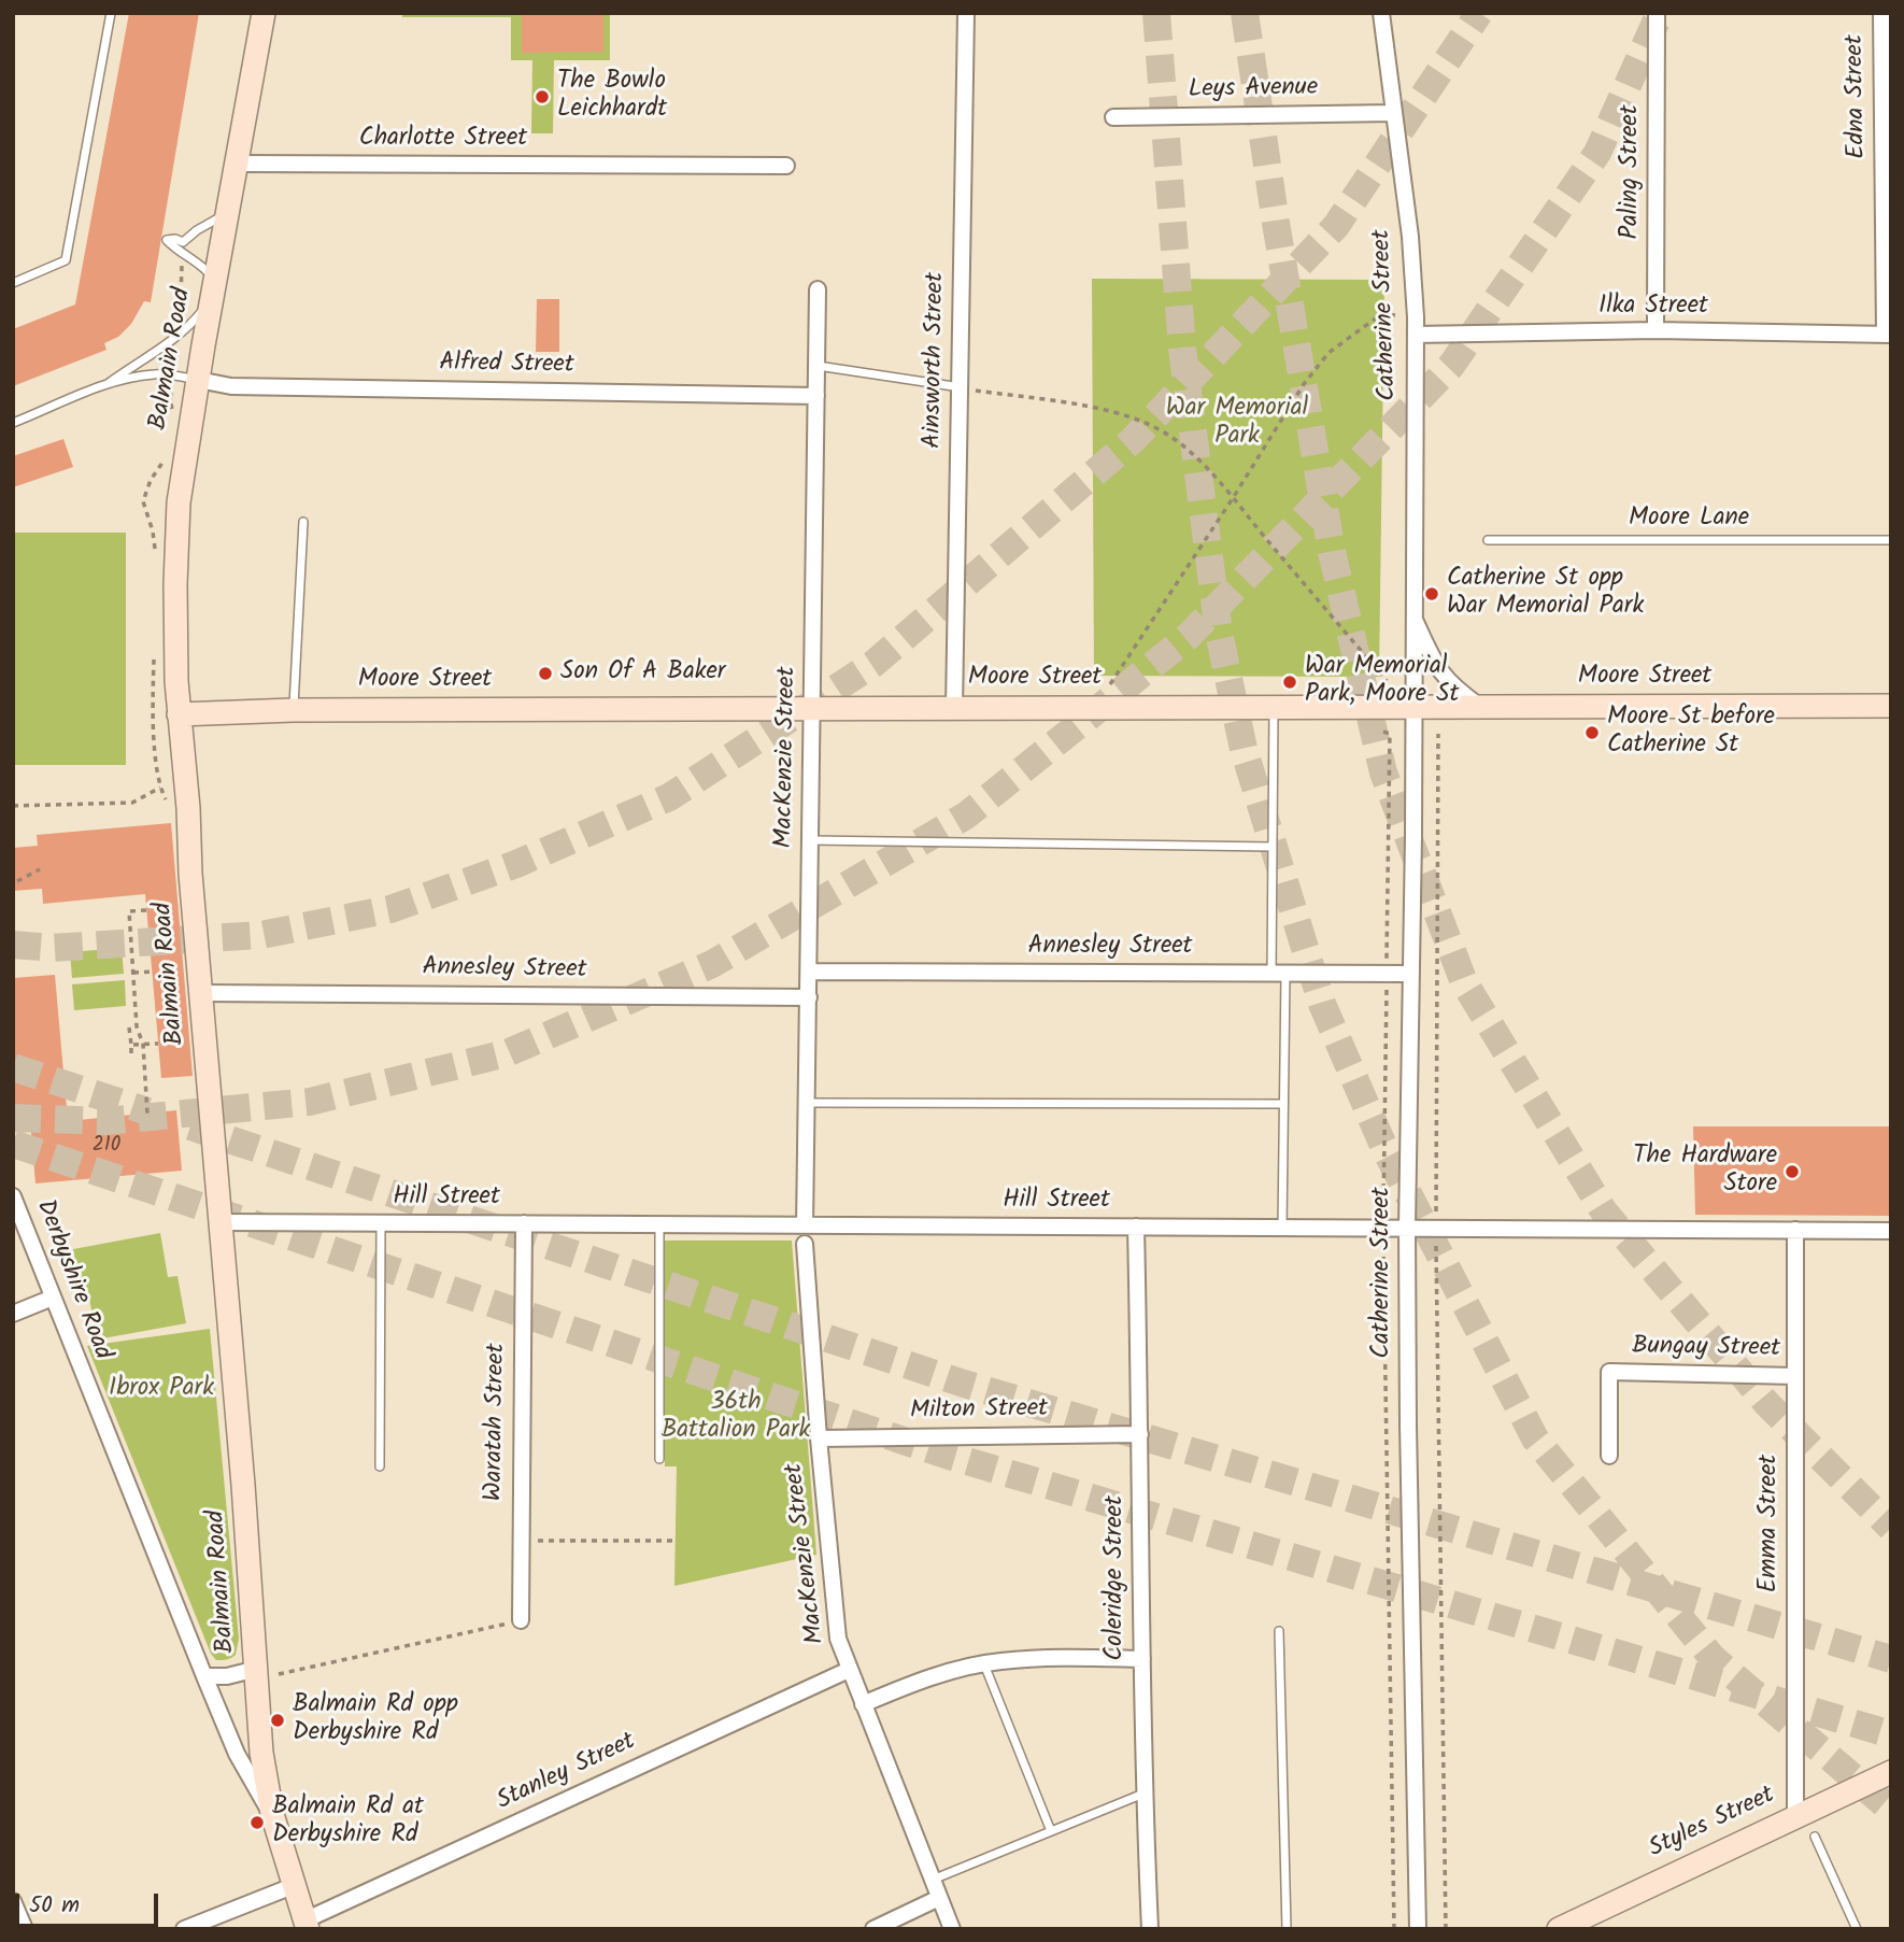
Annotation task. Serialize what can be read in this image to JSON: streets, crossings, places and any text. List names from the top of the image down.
{
  "streets": {
    "main road": ["Balmain Road", "Moore Street", "Styles Street"],
    "street": [
      "Leys Avenue",
      "Edna Street",
      "Charlotte Street",
      "Paling Street",
      "Ilka Street",
      "Catherine Street",
      "Ainsworth Street",
      "Alfred Street",
      "MacKenzie Street",
      "Annesley Street",
      "Hill Street",
      "Derbyshire Road",
      "Bungay Street",
      "Milton Street",
      "Waratah Street",
      "Emma Street",
      "Coleridge Street",
      "Stanley Street"
    ],
    "lane": ["Moore Lane"]
  },
  "crossings": [
    ["Leys Avenue", "Catherine Street"],
    ["Edna Street", "Ilka Street"],
    ["Charlotte Street", "Balmain Road"],
    ["Paling Street", "Ilka Street"],
    ["Ilka Street", "Catherine Street"],
    ["Catherine Street", "Moore Street"],
    ["Catherine Street", "Annesley Street"],
    ["Catherine Street", "Hill Street"],
    ["Balmain Road", "Alfred Street"],
    ["Balmain Road", "Moore Street"],
    ["Balmain Road", "Annesley Street"],
    ["Balmain Road", "Hill Street"],
    ["Balmain Road", "Derbyshire Road"],
    ["Balmain Road", "Stanley Street"],
    ["Ainsworth Street", "Moore Street"],
    ["Alfred Street", "MacKenzie Street"],
    ["Moore Street", "MacKenzie Street"],
    ["MacKenzie Street", "Annesley Street"],
    ["MacKenzie Street", "Hill Street"],
    ["MacKenzie Street", "Milton Street"],
    ["MacKenzie Street", "Stanley Street"],
    ["Hill Street", "Waratah Street"],
    ["Hill Street", "Emma Street"],
    ["Hill Street", "Coleridge Street"],
    ["Bungay Street", "Emma Street"],
    ["Milton Street", "Coleridge Street"],
    ["Emma Street", "Styles Street"]
  ],
  "parks": ["War Memorial Park", "Ibrox Park", "36th Battalion Park"],
  "places": [
    "The Bowlo Leichhardt",
    "Catherine St opp War Memorial Park",
    "Son Of A Baker",
    "War Memorial Park, Moore St",
    "Moore St before Catherine St",
    "The Hardware Store",
    "Balmain Rd opp Derbyshire Rd",
    "Balmain Rd at Derbyshire Rd"
  ],
  "house_numbers": ["210"],
  "scale_bar": "50 m"
}
